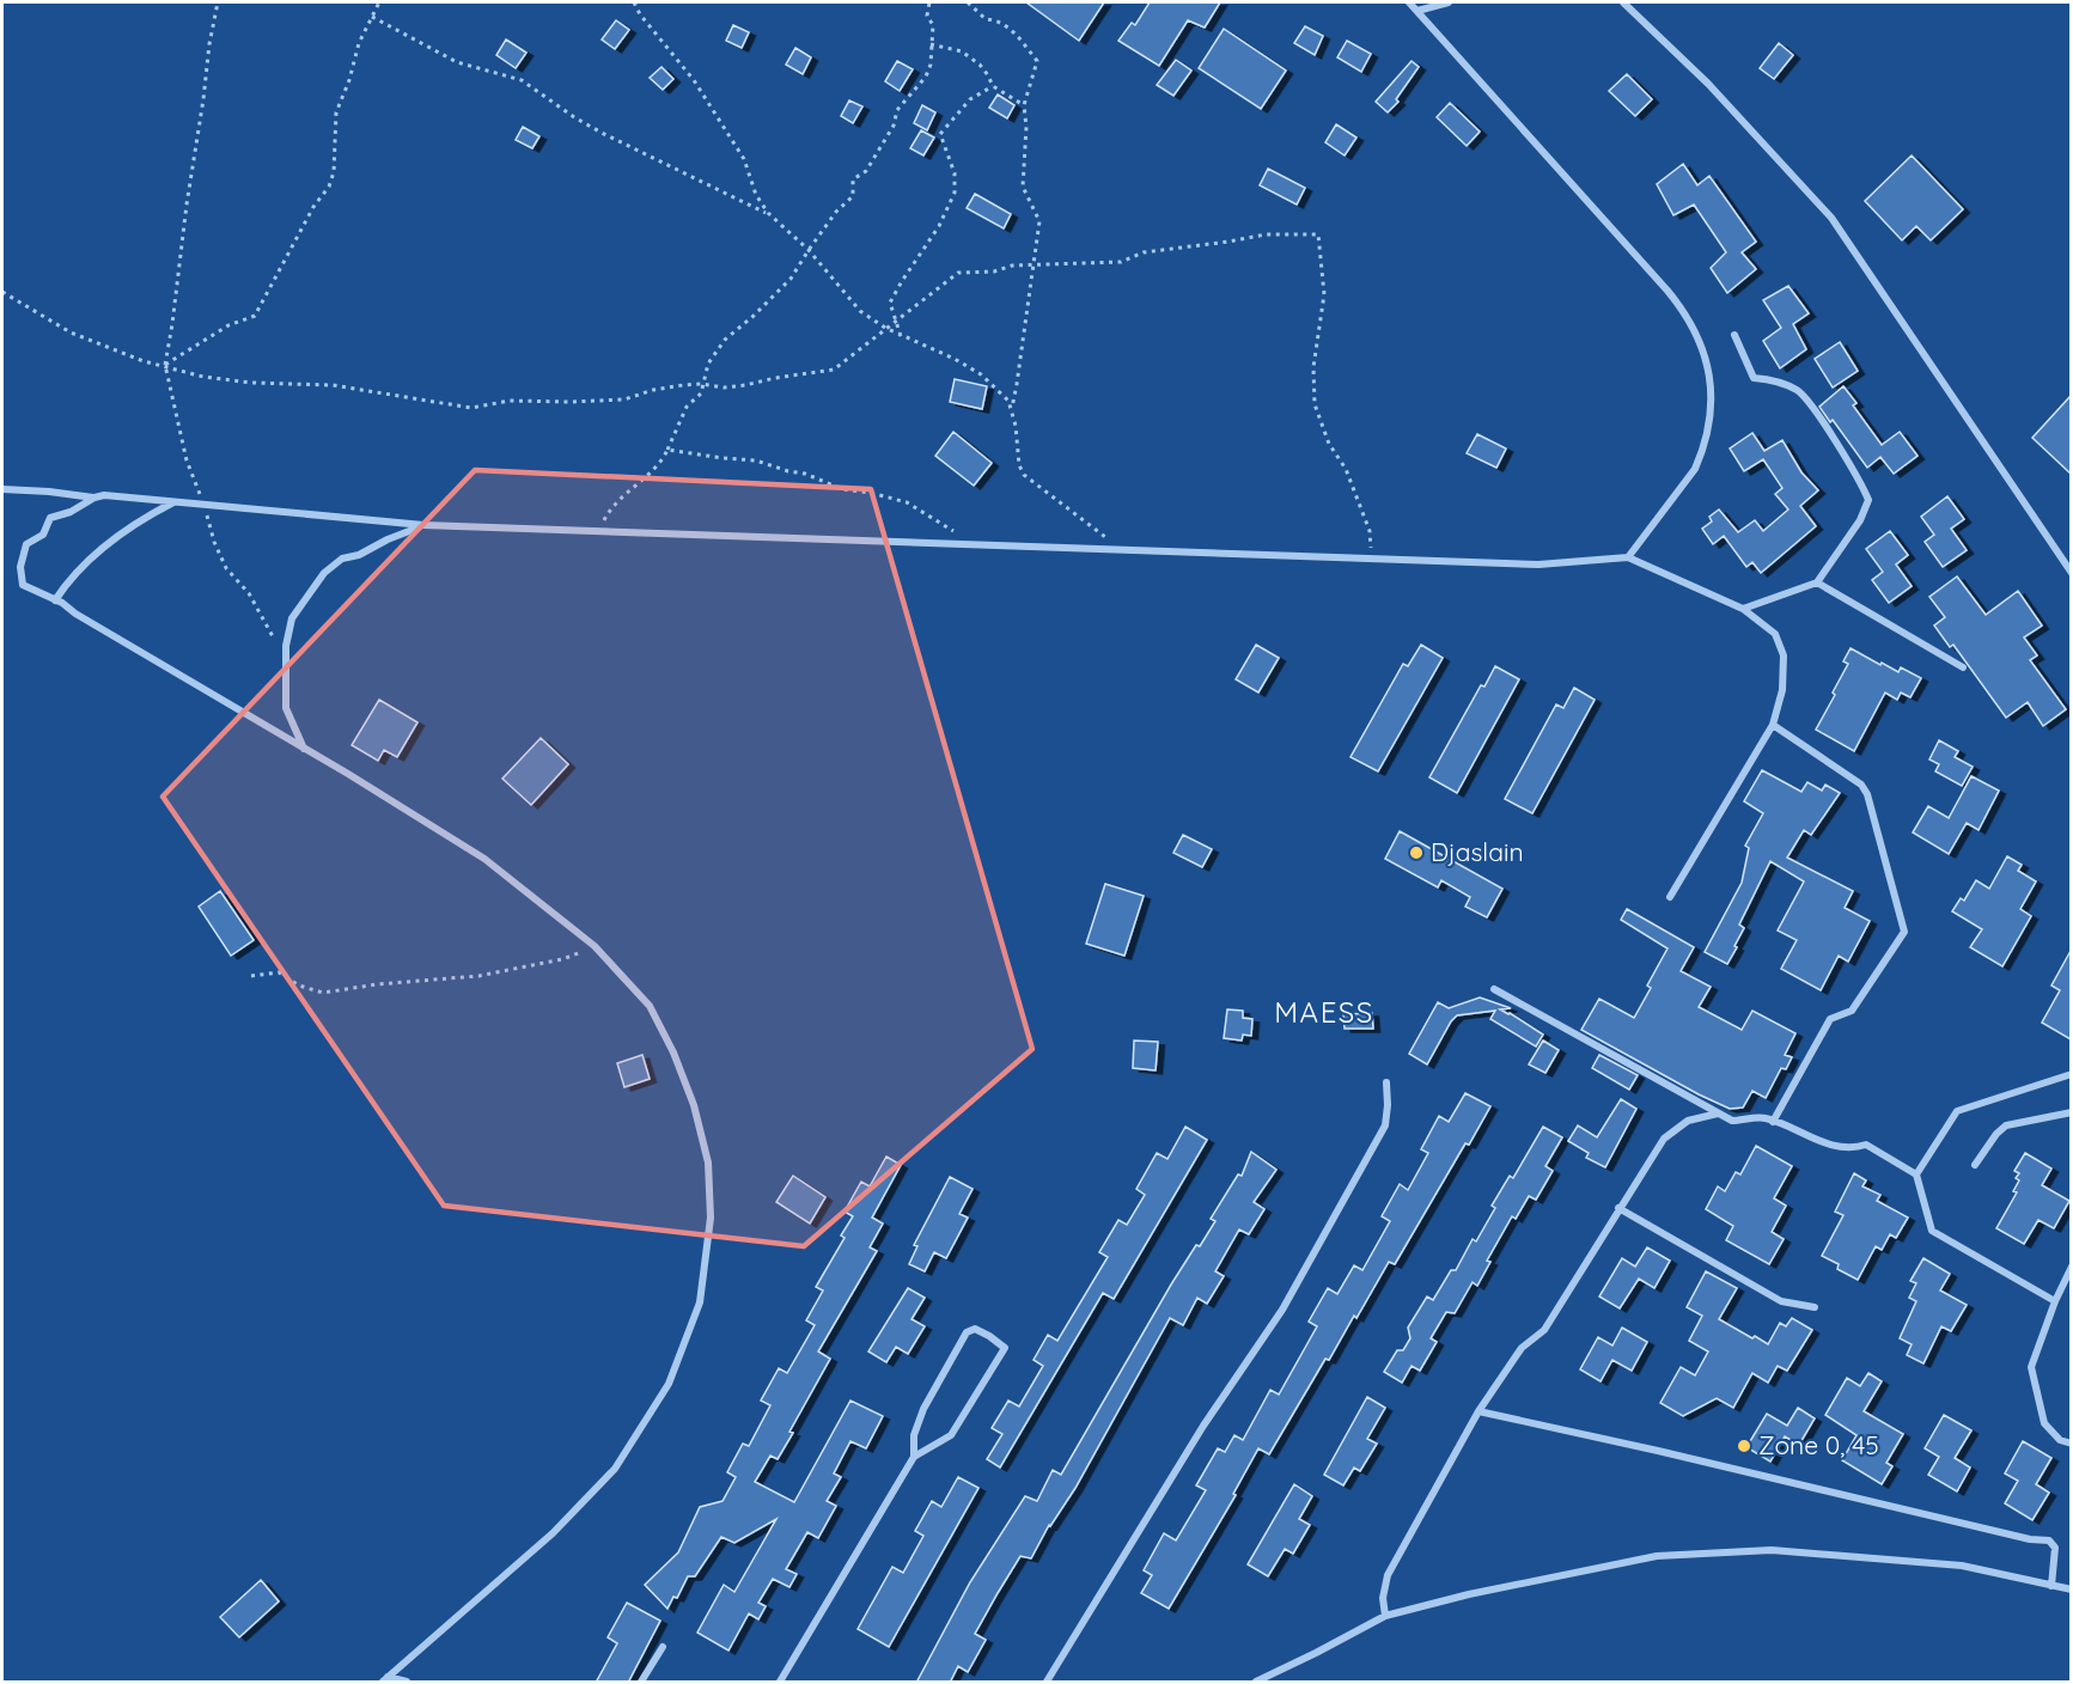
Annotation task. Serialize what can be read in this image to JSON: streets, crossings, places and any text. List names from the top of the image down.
{
  "districts": ["MAESS"],
  "places": ["Djaslain", "Zone 0, 45"]
}
